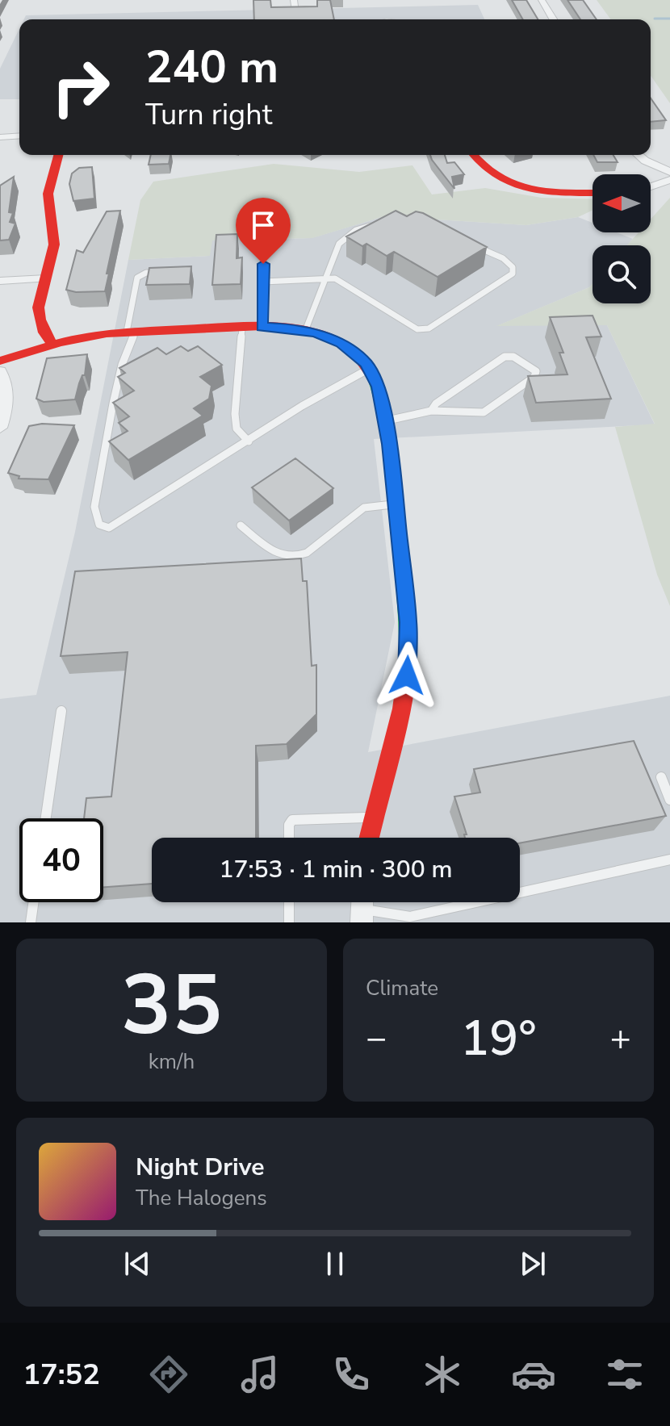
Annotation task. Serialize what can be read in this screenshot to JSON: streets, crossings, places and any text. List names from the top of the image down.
{
  "north": "left",
  "page": {
    "turn": ["240 m", "Turn right"],
    "limit": "40",
    "trip": "17:53 · 1 min · 300 m",
    "tile": [
      ["35", "km/h"],
      "Climate"
    ],
    "heat": ["−", "19°", "+"],
    "song": ["Night Drive", "The Halogens"],
    "tabs": "17:52"
  }
}
